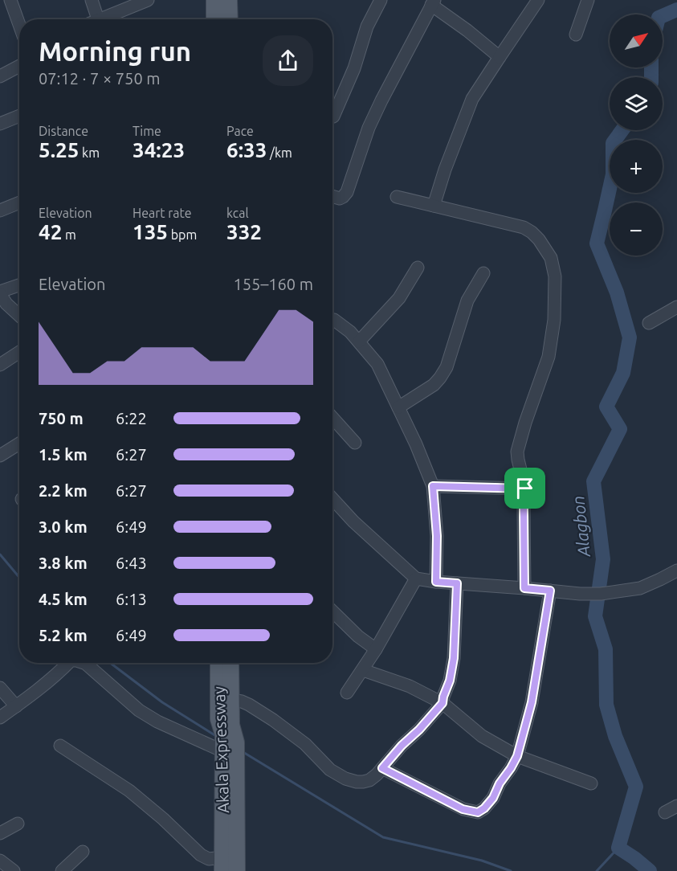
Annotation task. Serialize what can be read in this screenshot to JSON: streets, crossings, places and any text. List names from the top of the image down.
{
  "streets": {
    "main road": ["Akala Expressway"]
  },
  "water": ["Alagbon"],
  "north": "top right",
  "page": {
    "map_buttons": ["+", "−"],
    "heading": ["Morning run", "07:12 · 7 × 750 m"],
    "stats": [
      ["Distance", "5.25 km"],
      ["Time", "34:23"],
      ["Pace", "6:33 /km"],
      ["Elevation", "42 m"],
      ["Heart rate", "135 bpm"],
      ["kcal", "332"]
    ],
    "chart": ["Elevation", "155–160 m"],
    "list": [
      {
        "name": "750 m",
        "note": "6:22"
      },
      {
        "name": "1.5 km",
        "note": "6:27"
      },
      {
        "name": "2.2 km",
        "note": "6:27"
      },
      {
        "name": "3.0 km",
        "note": "6:49"
      },
      {
        "name": "3.8 km",
        "note": "6:43"
      },
      {
        "name": "4.5 km",
        "note": "6:13"
      },
      {
        "name": "5.2 km",
        "note": "6:49"
      }
    ]
  }
}
